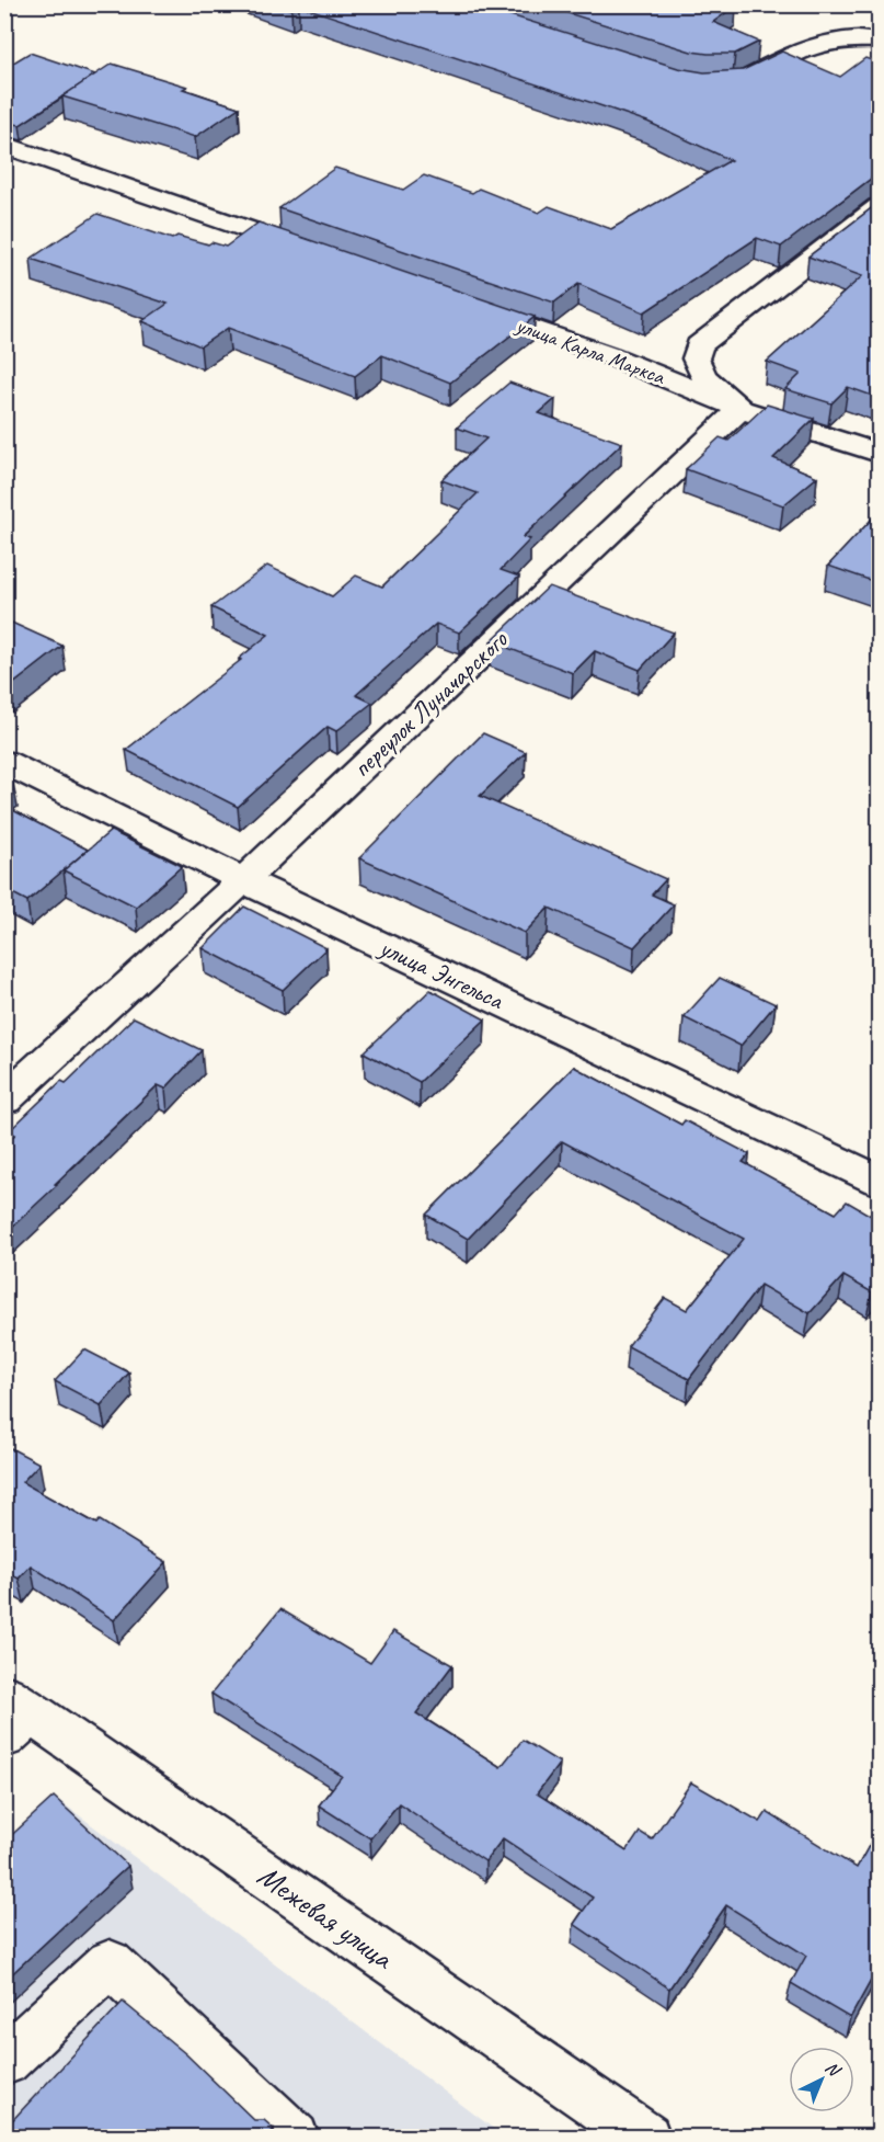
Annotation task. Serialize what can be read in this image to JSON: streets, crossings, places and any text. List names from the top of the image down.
{
  "streets": {
    "street": [
      "улица Карла Маркса",
      "переулок Луначарского",
      "улица Энгельса",
      "Межевая улица"
    ]
  },
  "crossings": [
    ["улица Карла Маркса", "переулок Луначарского"],
    ["переулок Луначарского", "улица Энгельса"]
  ],
  "north": "top right"
}
